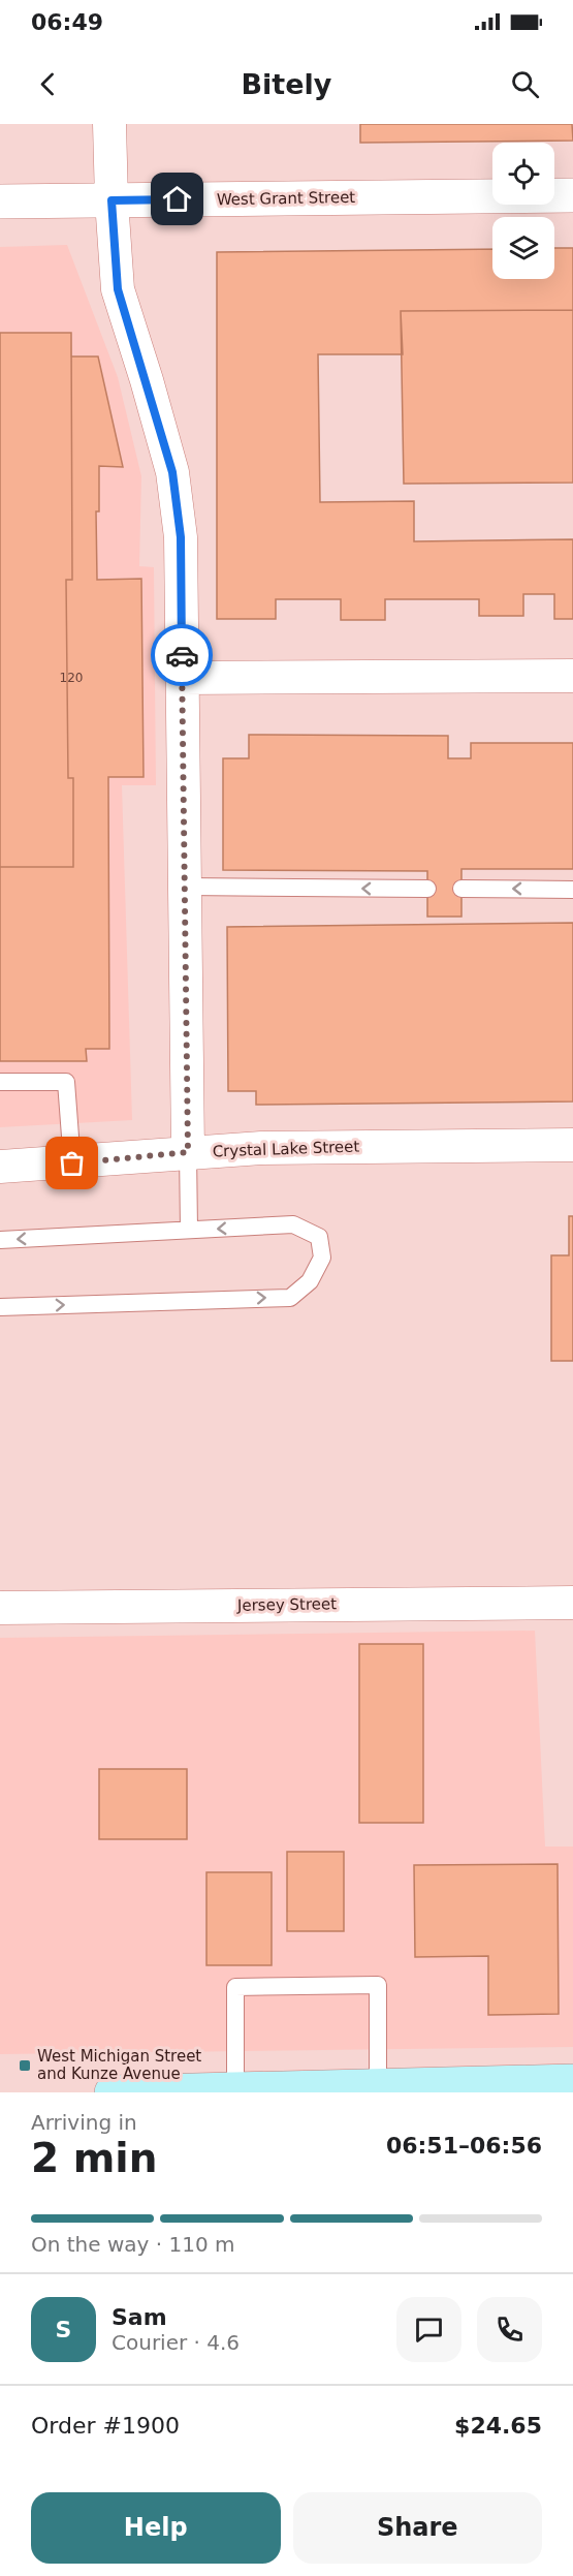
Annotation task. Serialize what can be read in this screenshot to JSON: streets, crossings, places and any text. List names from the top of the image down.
{
  "streets": {
    "street": ["West Grant Street", "Crystal Lake Street", "Jersey Street"]
  },
  "places": {
    "transit": ["West Michigan Street and Kunze Avenue"]
  },
  "house_numbers": ["120"],
  "page": {
    "status": "06:49",
    "header": "Bitely",
    "heading": ["2 min", "Arriving in", "06:51–06:56"],
    "panel": [
      "Sam",
      "Courier · 4.6",
      "Order #1900",
      "$24.65"
    ],
    "bar": "On the way · 110 m",
    "round": "S",
    "buttons": ["Help", "Share"]
  }
}
